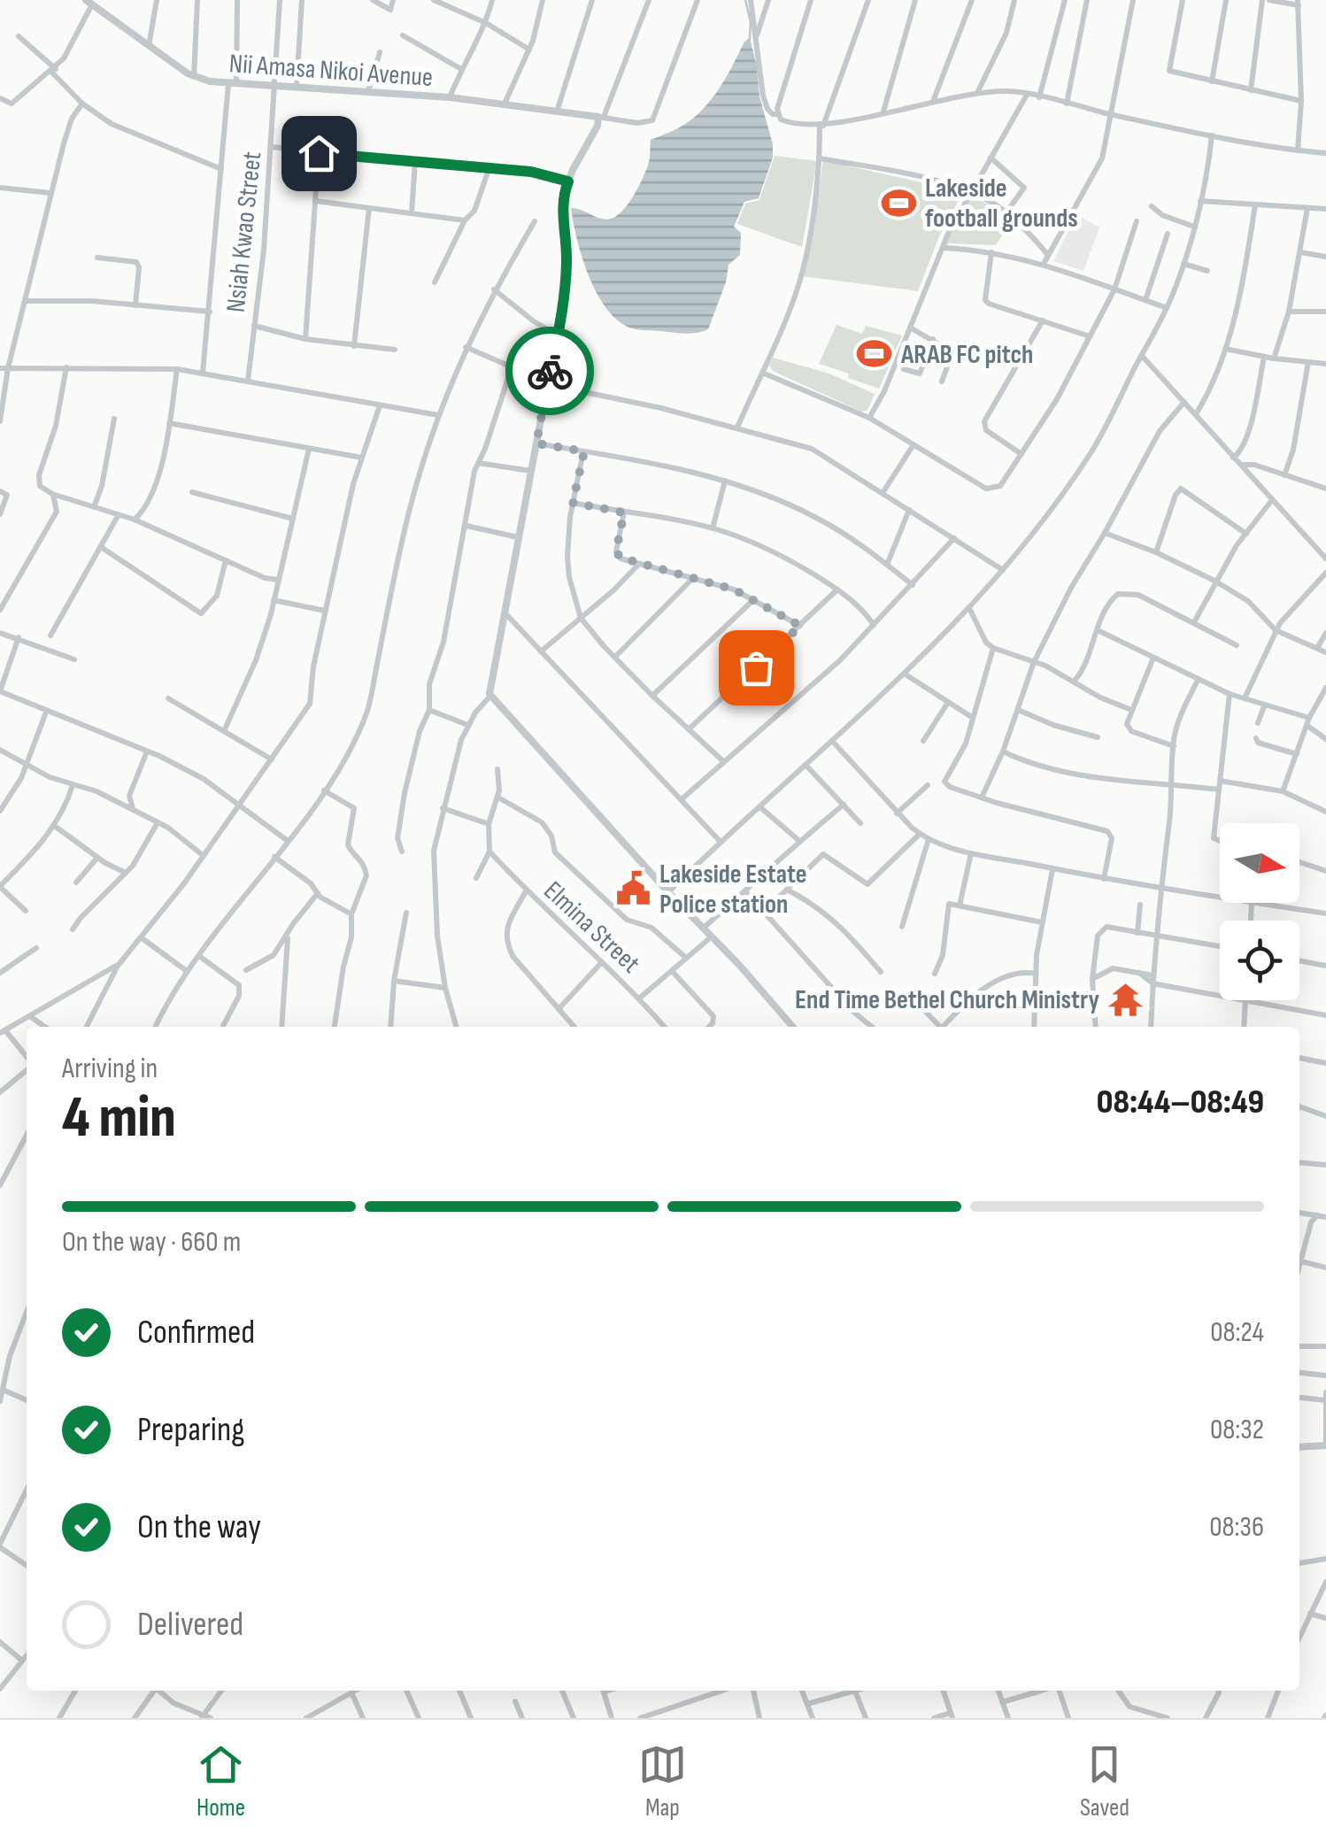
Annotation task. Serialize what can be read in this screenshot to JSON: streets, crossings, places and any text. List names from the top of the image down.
{
  "streets": {
    "street": ["Nii Amasa Nikoi Avenue", "Nsiah Kwao Street", "Elmina Street"]
  },
  "crossings": [
    ["Nii Amasa Nikoi Avenue", "Nsiah Kwao Street"]
  ],
  "places": {
    "sports": ["Lakeside football grounds", "ARAB FC pitch"],
    "public building": ["Lakeside Estate Police station"],
    "temple": ["End Time Bethel Church Ministry"]
  },
  "north": "right",
  "page": {
    "heading": ["4 min", "Arriving in", "08:44–08:49"],
    "bar": "On the way · 660 m",
    "list": [
      ["Confirmed", "08:24"],
      ["Preparing", "08:32"],
      ["On the way", "08:36"],
      "Delivered"
    ],
    "tabs": ["Home", "Map", "Saved"]
  }
}
